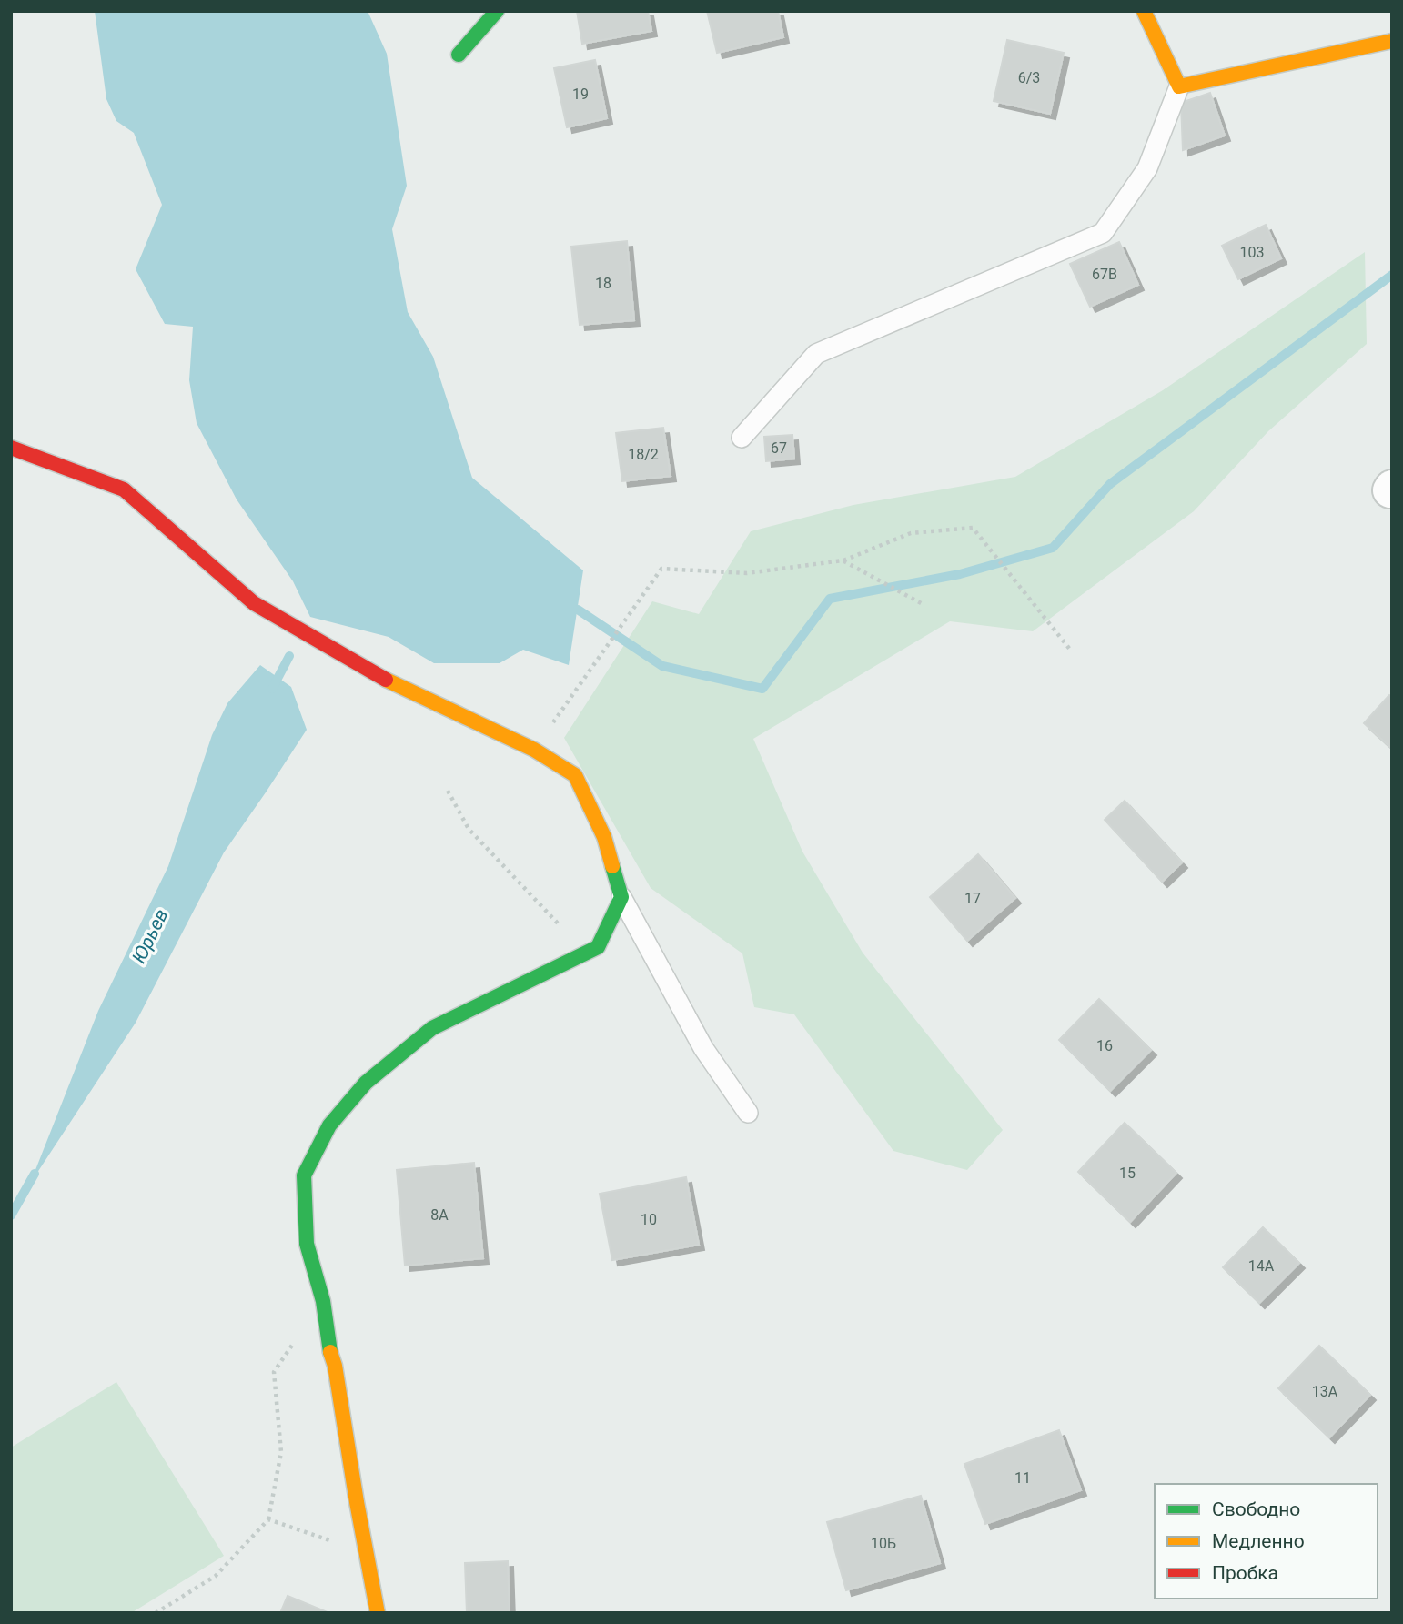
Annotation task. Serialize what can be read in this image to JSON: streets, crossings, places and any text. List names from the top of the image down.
{
  "water": ["Юрьев"],
  "house_numbers": [
    "6/3",
    "19",
    "103",
    "67В",
    "18",
    "67",
    "18/2",
    "17",
    "16",
    "15",
    "8А",
    "10",
    "14А",
    "13А",
    "11",
    "10Б"
  ],
  "legend": ["Свободно", "Медленно", "Пробка"]
}
